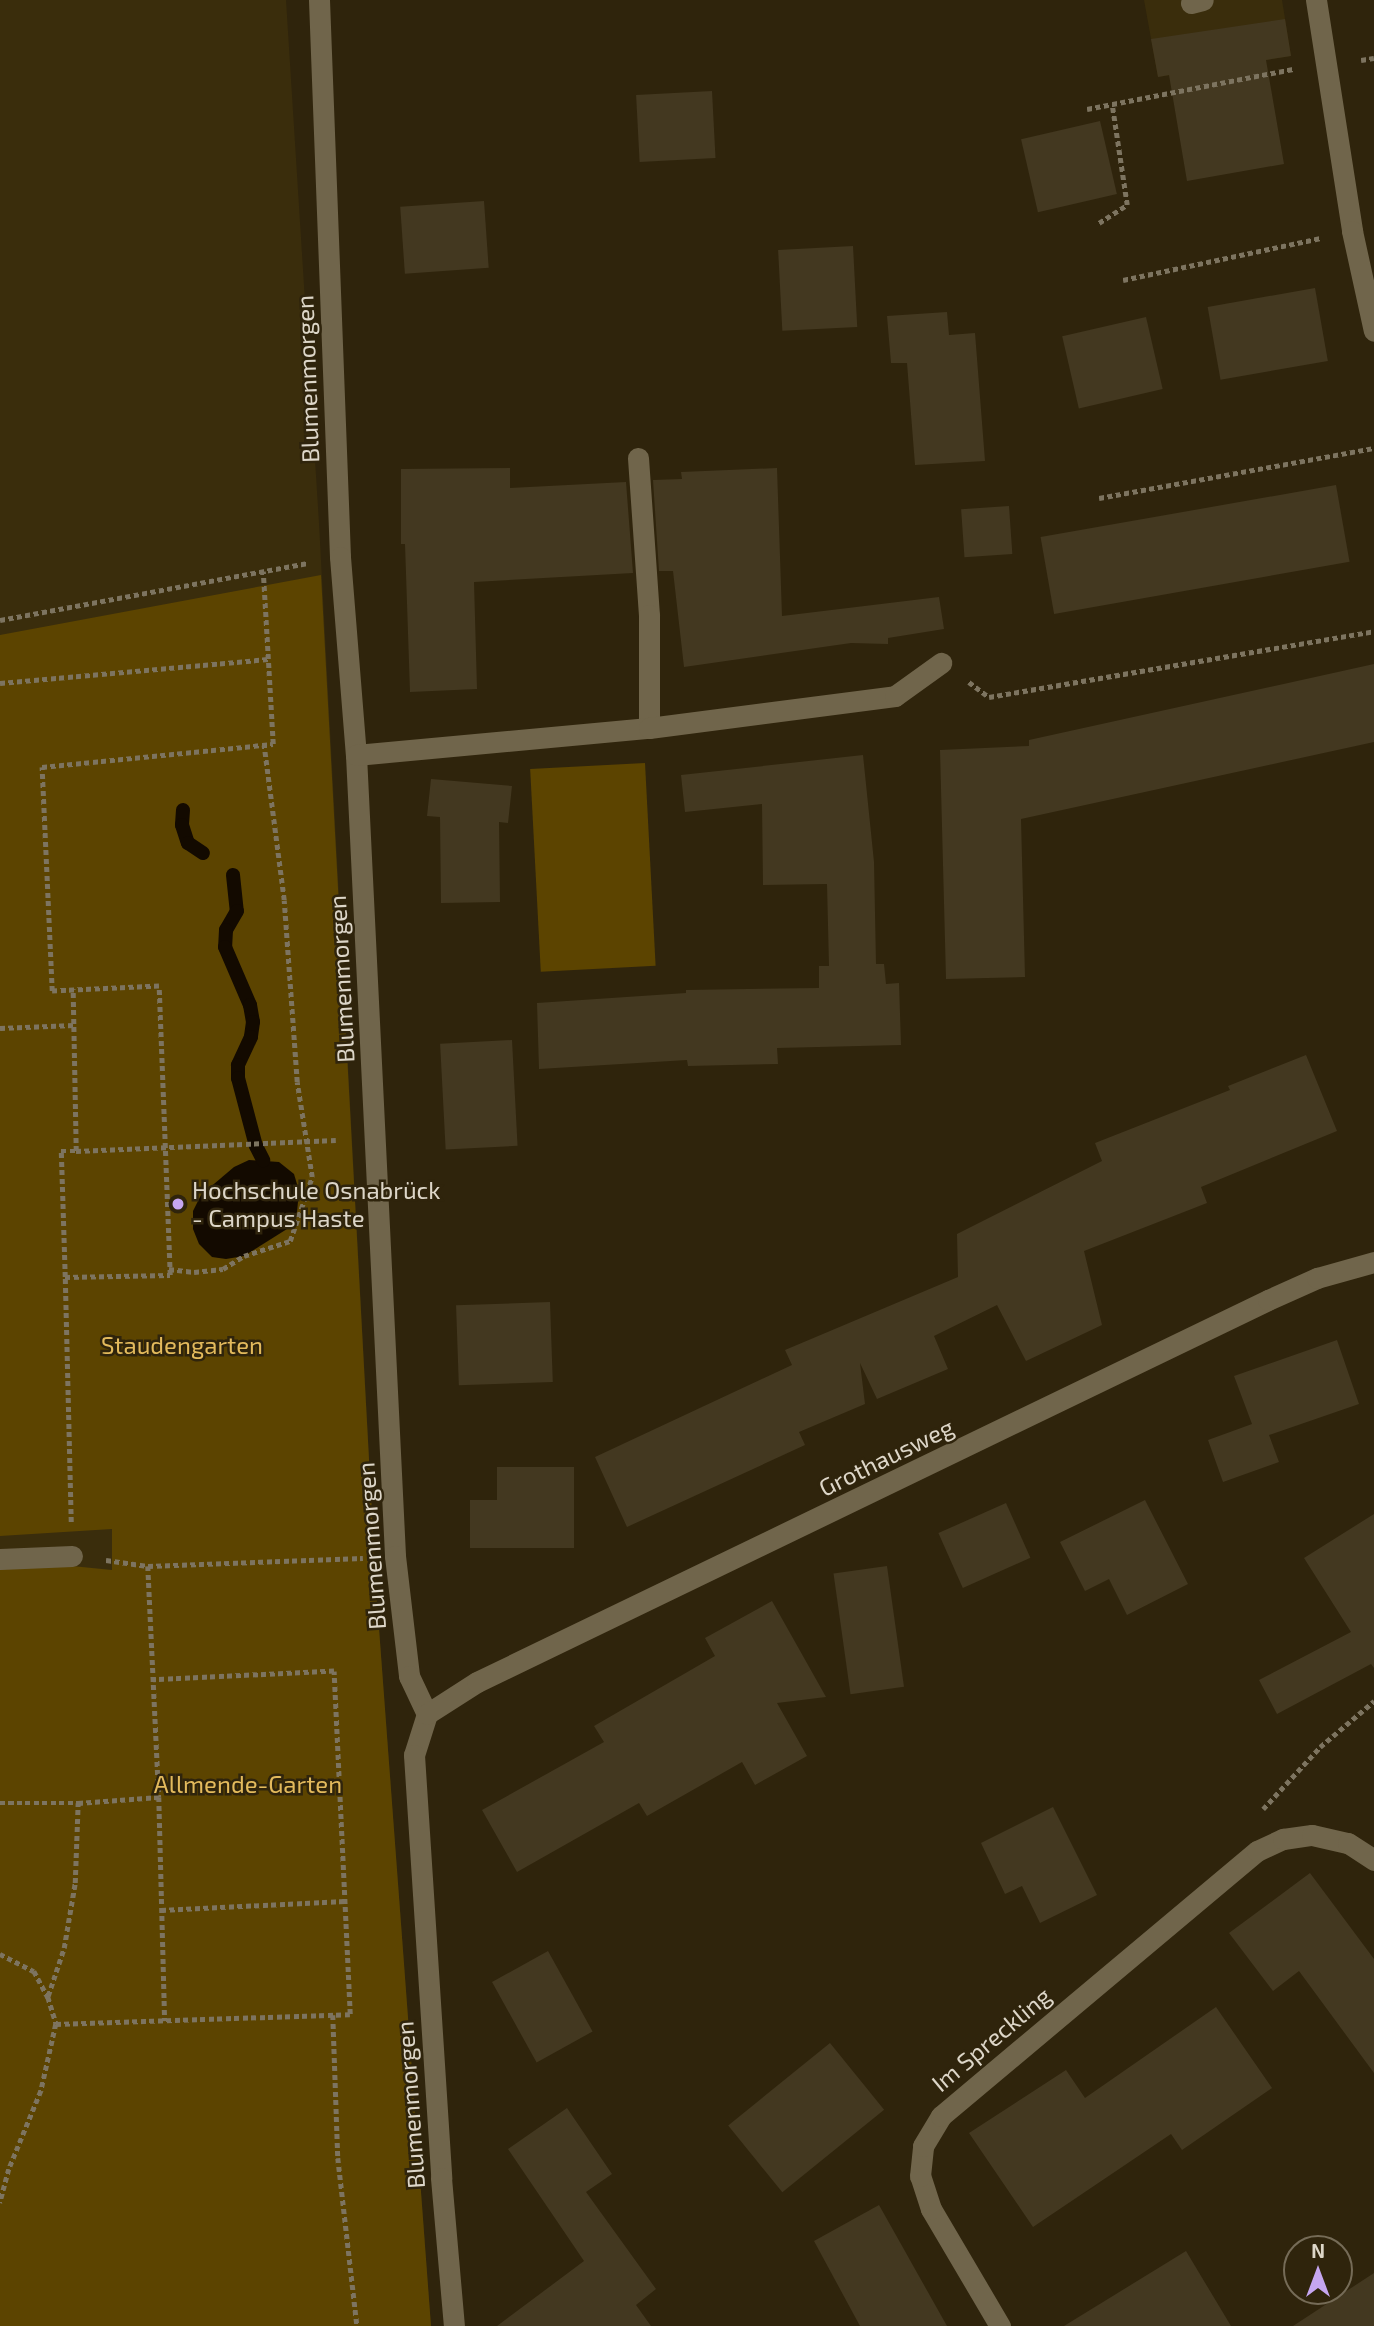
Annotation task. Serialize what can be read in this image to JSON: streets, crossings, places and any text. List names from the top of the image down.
{
  "streets": {
    "street": ["Blumenmorgen", "Grothausweg", "Im Spreckling"]
  },
  "crossings": [
    ["Blumenmorgen", "Grothausweg"]
  ],
  "parks": ["Staudengarten", "Allmende-Garten"],
  "places": ["Hochschule Osnabrück - Campus Haste"],
  "north": "top"
}
